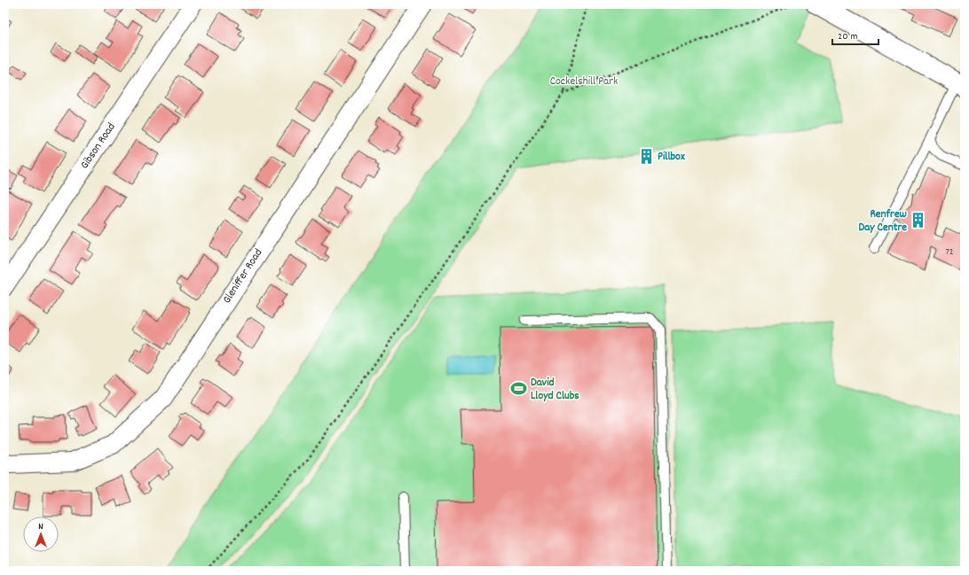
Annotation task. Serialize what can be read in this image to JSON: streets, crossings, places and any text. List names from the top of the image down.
{
  "streets": {
    "street": ["Gibson Road", "Gleniffer Road"]
  },
  "parks": ["Cockelshill Park"],
  "places": {
    "building": ["Pillbox", "Renfrew Day Centre"],
    "sports": ["David Lloyd Clubs"]
  },
  "house_numbers": ["72"],
  "scale_bar": "20 m",
  "north": "top"
}
